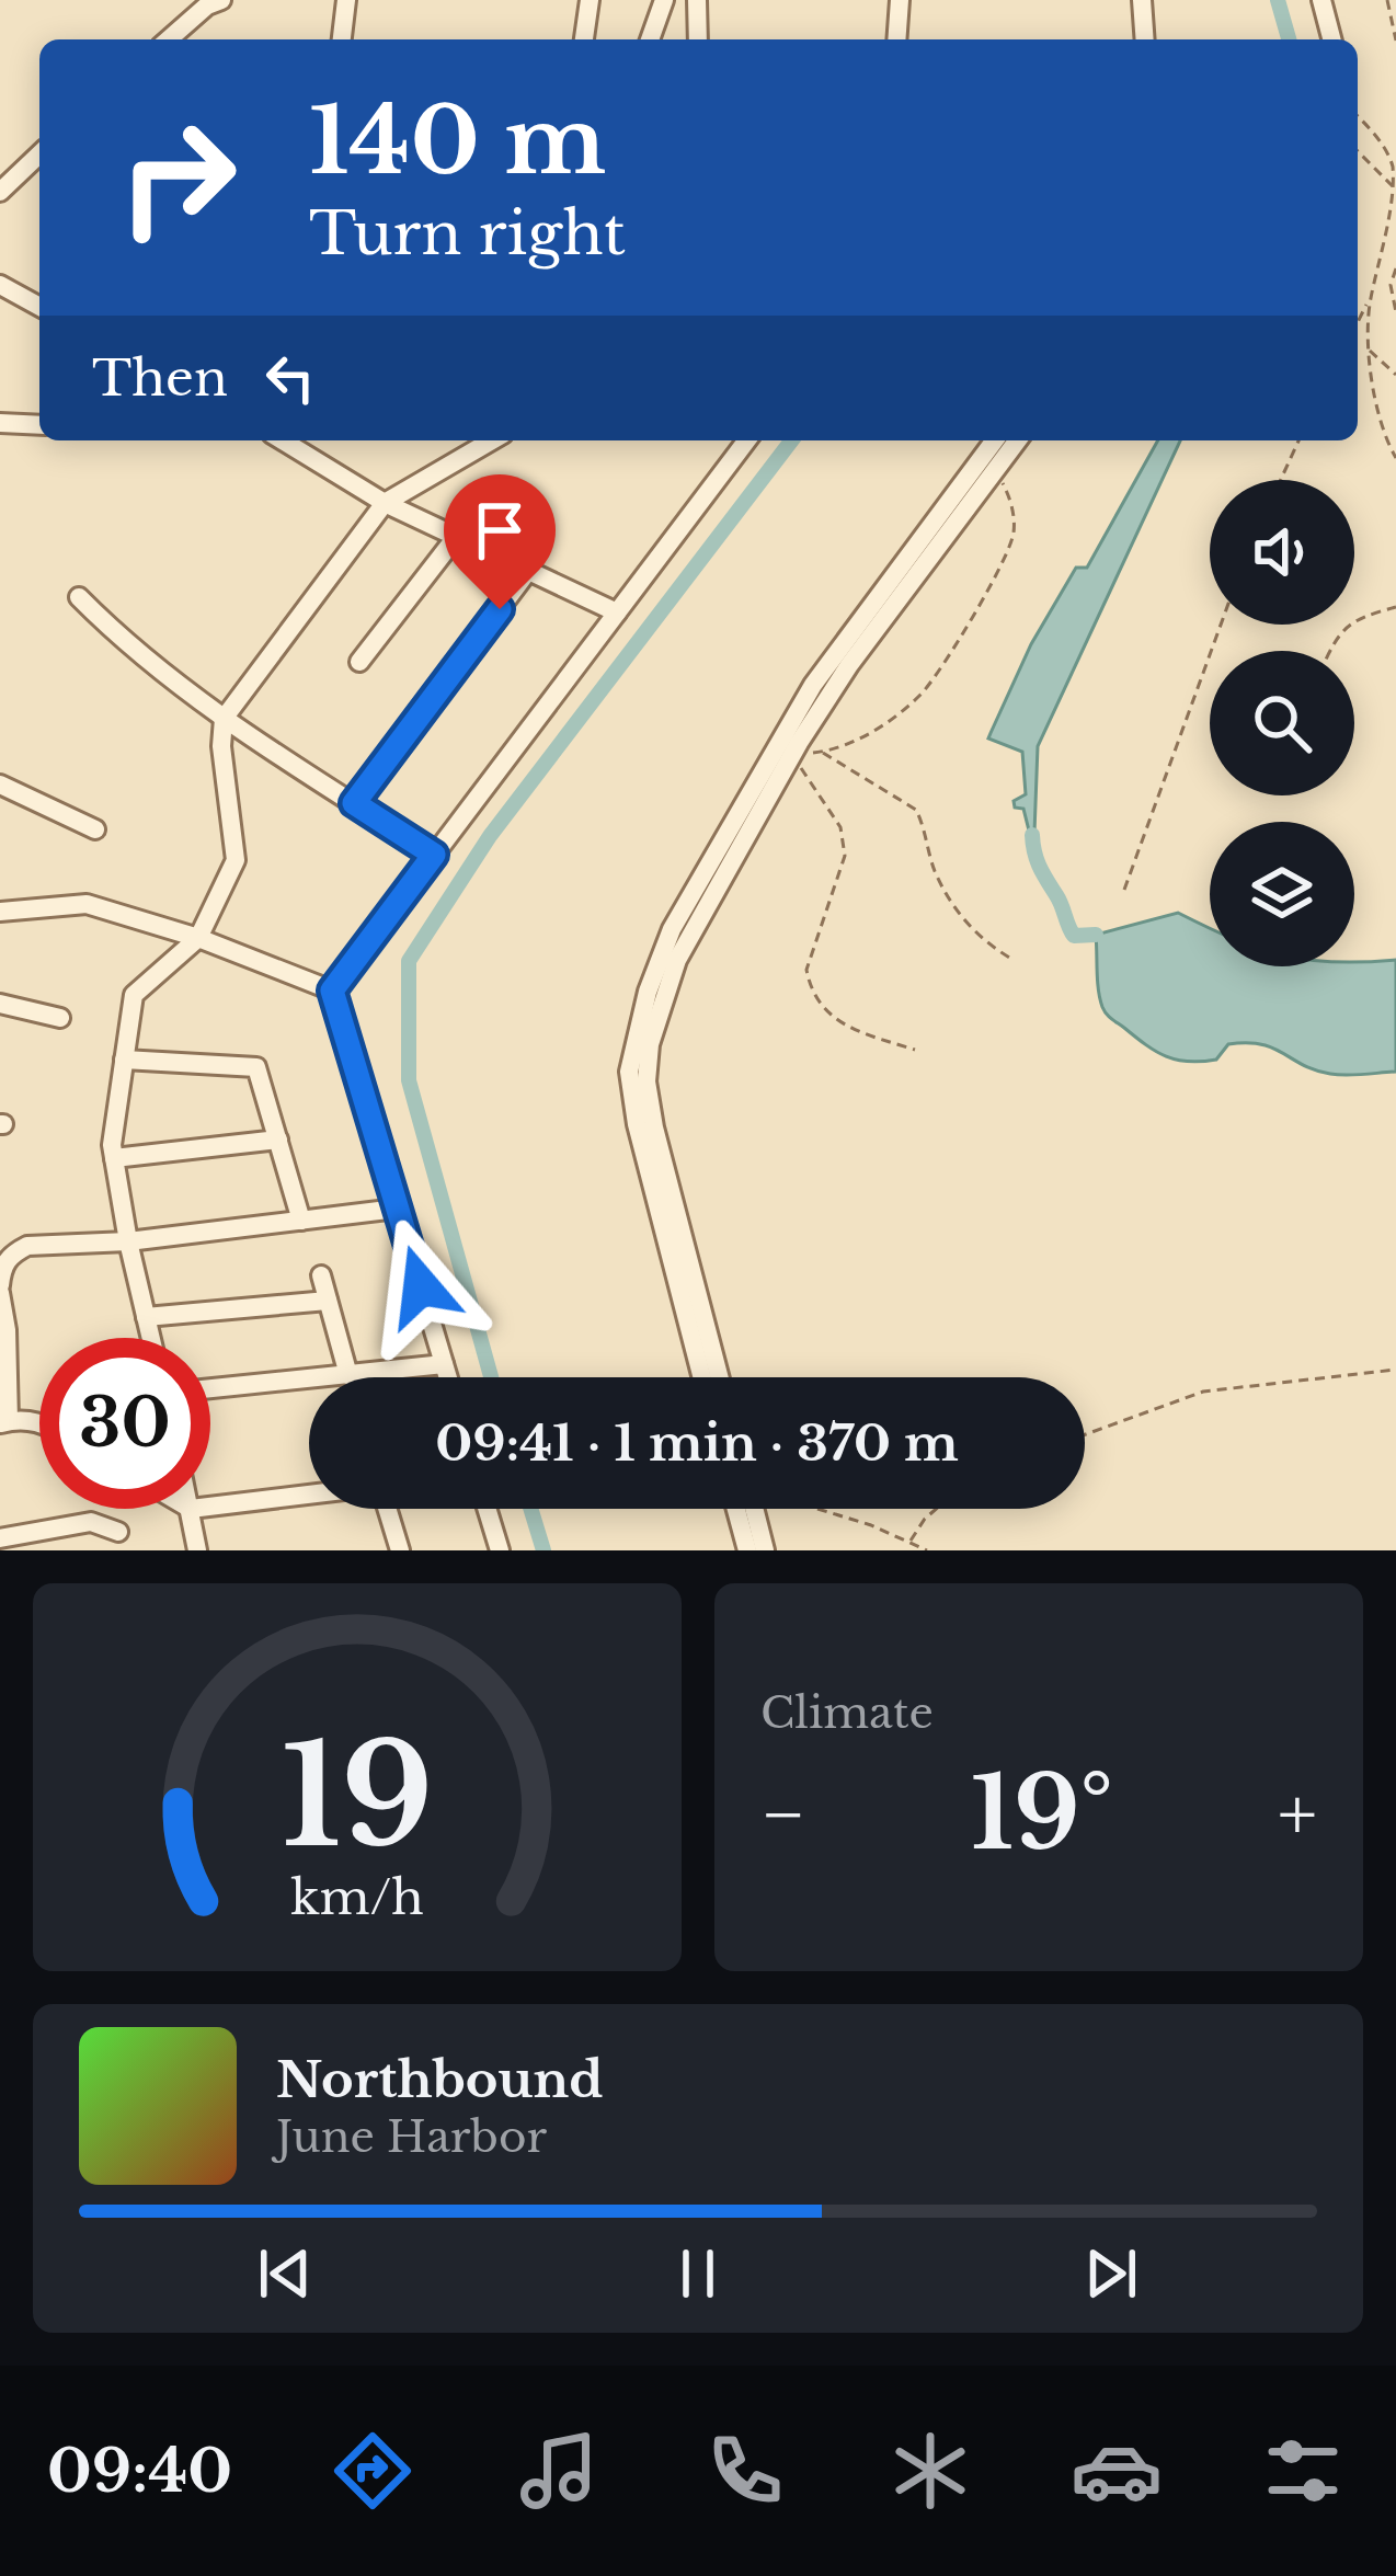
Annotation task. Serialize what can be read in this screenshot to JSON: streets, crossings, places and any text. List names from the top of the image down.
{
  "page": {
    "turn": ["140 m", "Turn right"],
    "then": "Then",
    "limit": "30",
    "trip": "09:41 · 1 min · 370 m",
    "tile": "Climate",
    "heat": ["−", "19°", "+"],
    "song": ["Northbound", "June Harbor"],
    "tabs": "09:40",
    "gauge": ["19", "km/h"]
  }
}
